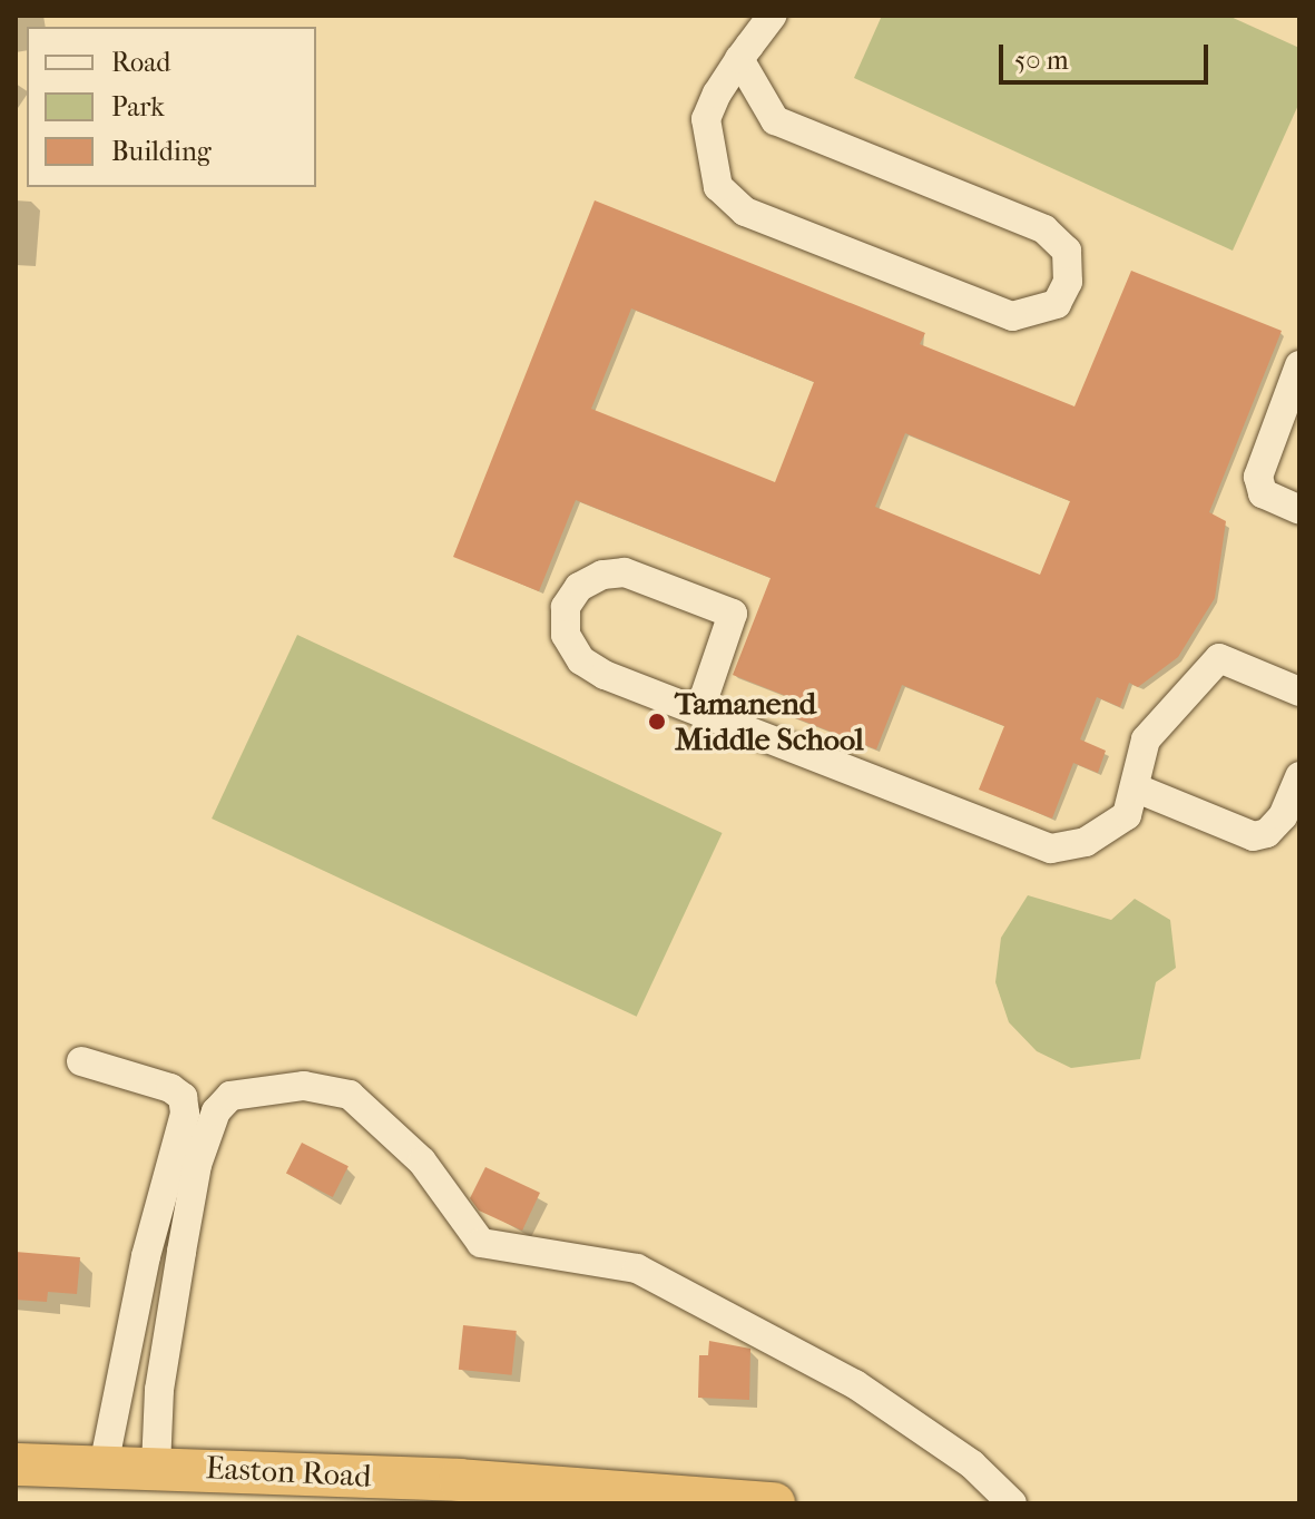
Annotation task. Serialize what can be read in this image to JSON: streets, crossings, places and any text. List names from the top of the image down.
{
  "streets": {
    "highway": ["Easton Road"]
  },
  "places": ["Tamanend Middle School"],
  "legend": ["Road", "Park", "Building"],
  "scale_bar": "50 m"
}
